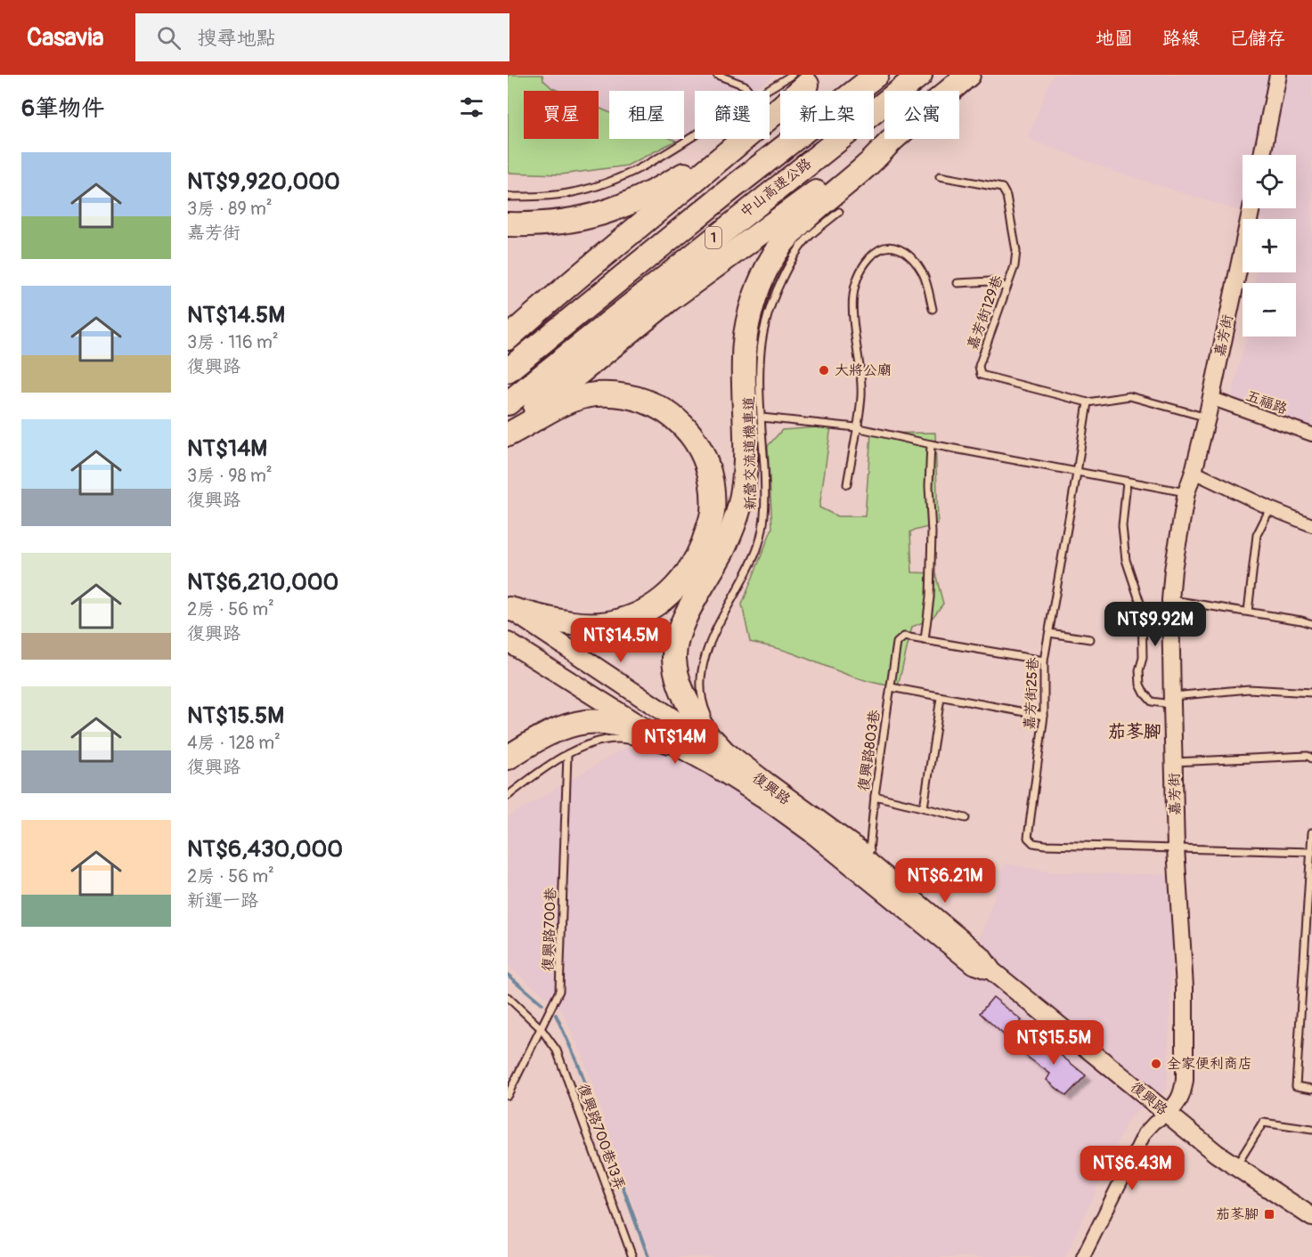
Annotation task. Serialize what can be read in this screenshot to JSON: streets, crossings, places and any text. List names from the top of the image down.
{
  "streets": {
    "highway": ["中山高速公路", "1"],
    "main road": ["復興路"],
    "street": ["嘉芳街", "五福路"],
    "lane": [
      "嘉芳街129巷",
      "新營交流道機車道",
      "嘉芳街25巷",
      "復興路803巷",
      "復興路700巷",
      "復興路700巷13弄"
    ]
  },
  "crossings": [
    ["嘉芳街129巷", "嘉芳街"],
    ["嘉芳街129巷", "嘉芳街25巷"],
    ["嘉芳街", "五福路"],
    ["嘉芳街", "嘉芳街25巷"],
    ["嘉芳街", "復興路"],
    ["復興路803巷", "復興路"],
    ["復興路700巷", "復興路700巷13弄"]
  ],
  "districts": ["茄苳腳"],
  "places": {
    "other": ["大將公廟", "全家便利商店"],
    "transit": ["茄苳腳"]
  },
  "page": {
    "header": "Casavia",
    "search": "搜尋地點",
    "nav": ["地圖", "路線", "已儲存"],
    "heading": "6筆物件",
    "chip": [
      "買屋",
      "租屋",
      "篩選",
      "新上架",
      "公寓"
    ],
    "list": [
      {
        "name": "NT$9,920,000",
        "note": "3房 · 89 m² · 嘉芳街"
      },
      {
        "name": "NT$14.5M",
        "note": "3房 · 116 m² · 復興路"
      },
      {
        "name": "NT$14M",
        "note": "3房 · 98 m² · 復興路"
      },
      {
        "name": "NT$6,210,000",
        "note": "2房 · 56 m² · 復興路"
      },
      {
        "name": "NT$15.5M",
        "note": "4房 · 128 m² · 復興路"
      },
      {
        "name": "NT$6,430,000",
        "note": "2房 · 56 m² · 新運一路"
      }
    ],
    "map_buttons": ["+", "−"],
    "price": [
      "NT$9.92M",
      "NT$14.5M",
      "NT$14M",
      "NT$6.21M",
      "NT$15.5M",
      "NT$6.43M"
    ]
  }
}
